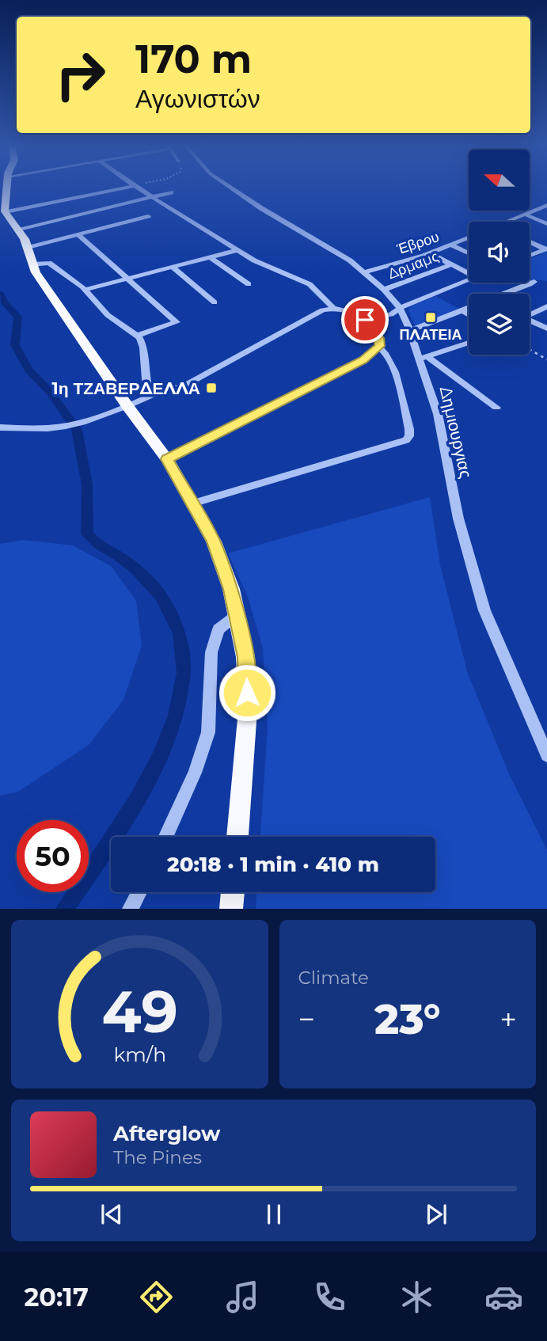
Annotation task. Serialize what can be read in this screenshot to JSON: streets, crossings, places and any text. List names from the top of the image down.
{
  "streets": {
    "street": ["Έβρου", "Δρμαμς", "Δημιουργιας"]
  },
  "crossings": [
    ["Έβρου", "Δημιουργιας"],
    ["Δρμαμς", "Δημιουργιας"]
  ],
  "places": {
    "transit": ["ΠΛΑΤΕΙΑ", "1η ΤΖΑΒΕΡΔΕΛΛΑ"]
  },
  "north": "left",
  "page": {
    "turn": ["170 m", "Αγωνιστών"],
    "limit": "50",
    "trip": "20:18 · 1 min · 410 m",
    "tile": "Climate",
    "heat": ["−", "23°", "+"],
    "song": ["Afterglow", "The Pines"],
    "tabs": "20:17",
    "gauge": ["49", "km/h"]
  }
}
